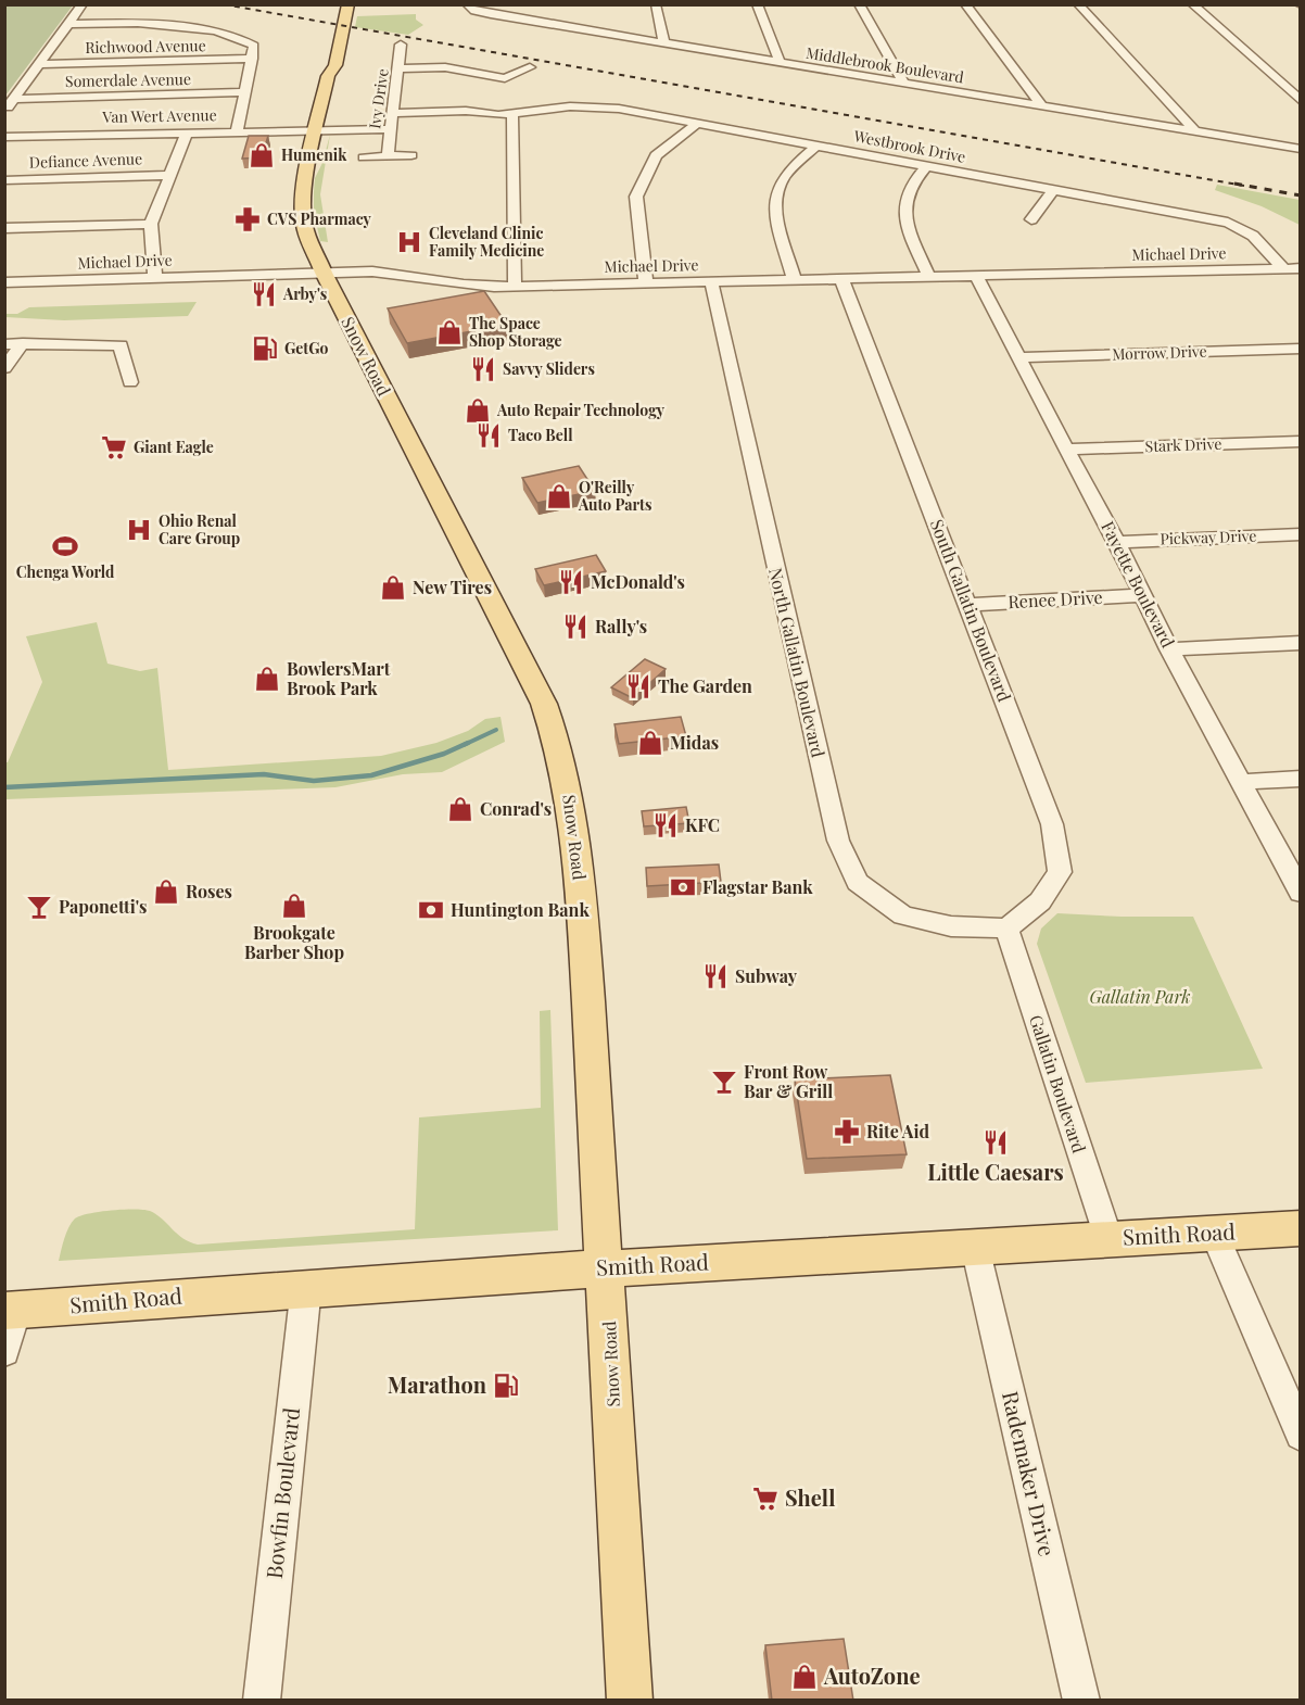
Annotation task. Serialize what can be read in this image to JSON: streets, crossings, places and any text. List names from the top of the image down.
{
  "streets": {
    "main road": ["Snow Road", "Smith Road"],
    "street": [
      "Richwood Avenue",
      "Middlebrook Boulevard",
      "Somerdale Avenue",
      "Ivy Drive",
      "Van Wert Avenue",
      "Westbrook Drive",
      "Defiance Avenue",
      "Michael Drive",
      "Morrow Drive",
      "Stark Drive",
      "Pickway Drive",
      "Fayette Boulevard",
      "Renee Drive",
      "South Gallatin Boulevard",
      "North Gallatin Boulevard",
      "Gallatin Boulevard",
      "Rademaker Drive",
      "Bowfin Boulevard"
    ]
  },
  "crossings": [
    ["Ivy Drive", "Van Wert Avenue"],
    ["Ivy Drive", "Westbrook Drive"],
    ["Van Wert Avenue", "Snow Road"],
    ["Westbrook Drive", "Michael Drive"],
    ["Michael Drive", "Snow Road"],
    ["Michael Drive", "Fayette Boulevard"],
    ["Michael Drive", "South Gallatin Boulevard"],
    ["Michael Drive", "North Gallatin Boulevard"],
    ["Morrow Drive", "Fayette Boulevard"],
    ["Snow Road", "Smith Road"],
    ["Stark Drive", "Fayette Boulevard"],
    ["Pickway Drive", "Fayette Boulevard"],
    ["Fayette Boulevard", "Renee Drive"],
    ["Renee Drive", "South Gallatin Boulevard"],
    ["South Gallatin Boulevard", "North Gallatin Boulevard"],
    ["South Gallatin Boulevard", "Gallatin Boulevard"],
    ["North Gallatin Boulevard", "Gallatin Boulevard"],
    ["Gallatin Boulevard", "Smith Road"],
    ["Smith Road", "Rademaker Drive"],
    ["Smith Road", "Bowfin Boulevard"]
  ],
  "parks": ["Gallatin Park"],
  "places": {
    "shop": [
      "Humenik",
      "The Space Shop Storage",
      "Auto Repair Technology",
      "O'Reilly Auto Parts",
      "New Tires",
      "BowlersMart Brook Park",
      "Midas",
      "Conrad's",
      "Roses",
      "Brookgate Barber Shop",
      "AutoZone"
    ],
    "pharmacy": ["CVS Pharmacy", "Rite Aid"],
    "hospital": ["Cleveland Clinic Family Medicine", "Ohio Renal Care Group"],
    "restaurant": [
      "Arby's",
      "Savvy Sliders",
      "Taco Bell",
      "McDonald's",
      "Rally's",
      "The Garden",
      "KFC",
      "Subway",
      "Little Caesars"
    ],
    "fuel station": ["GetGo", "Marathon"],
    "supermarket": ["Giant Eagle", "Shell"],
    "sports": ["Chenga World"],
    "bank": ["Flagstar Bank", "Huntington Bank"],
    "bar": ["Paponetti's", "Front Row Bar & Grill"]
  }
}
